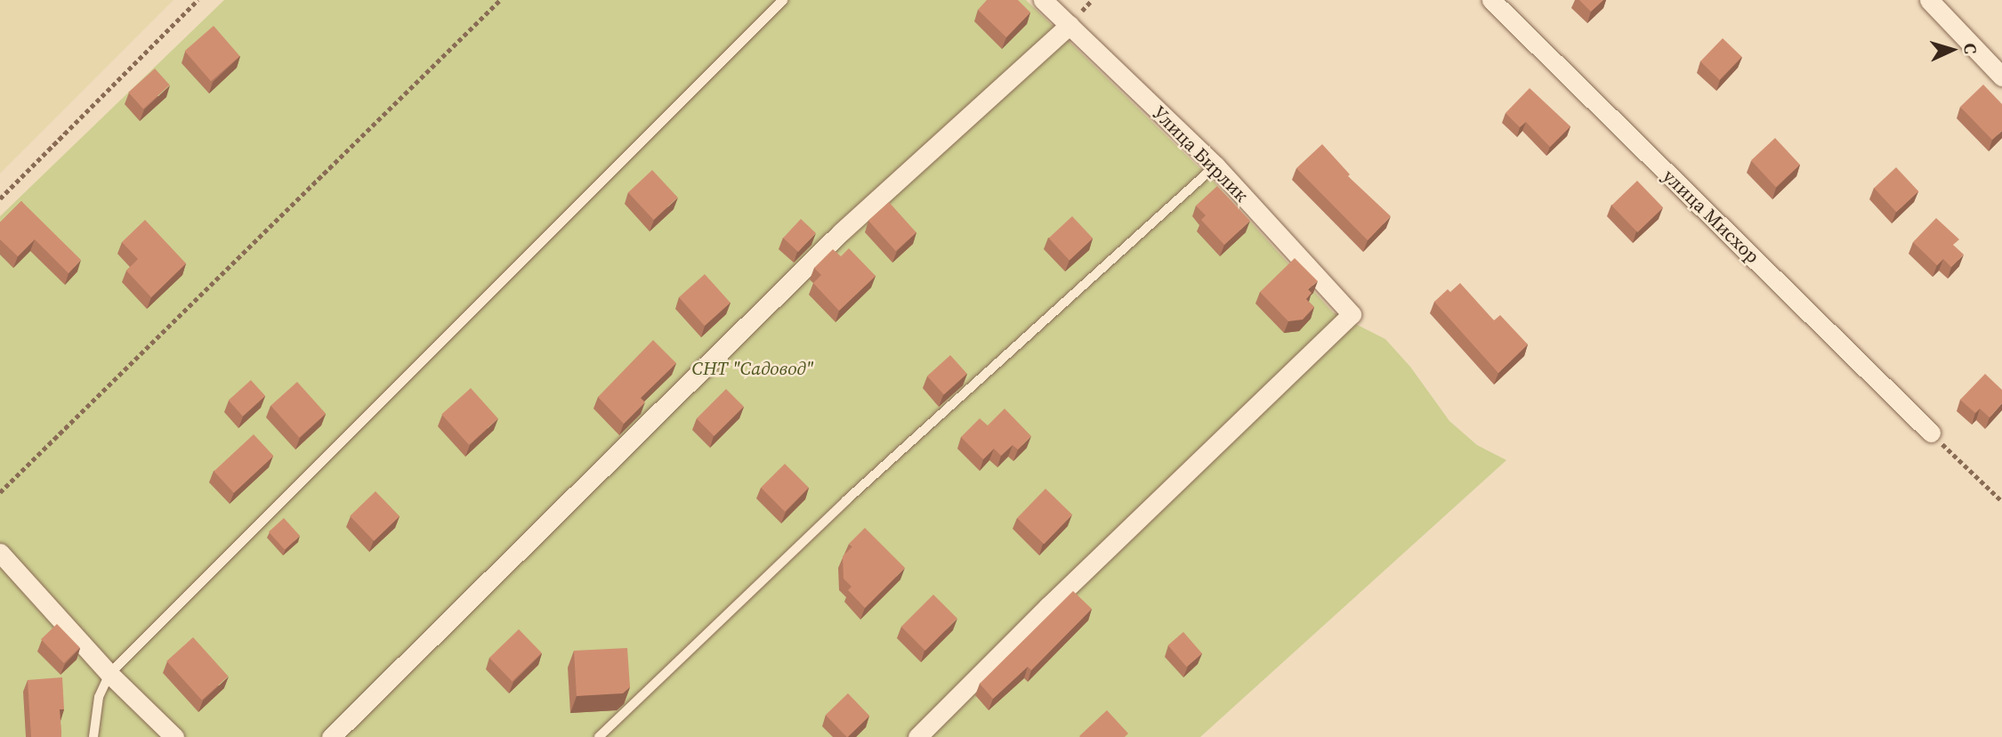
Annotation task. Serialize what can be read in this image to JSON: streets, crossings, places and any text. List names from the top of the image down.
{
  "streets": {
    "street": ["Улица Бирлик", "улица Мисхор"]
  },
  "parks": ["СНТ \"Садовод\""],
  "north": "right"
}
